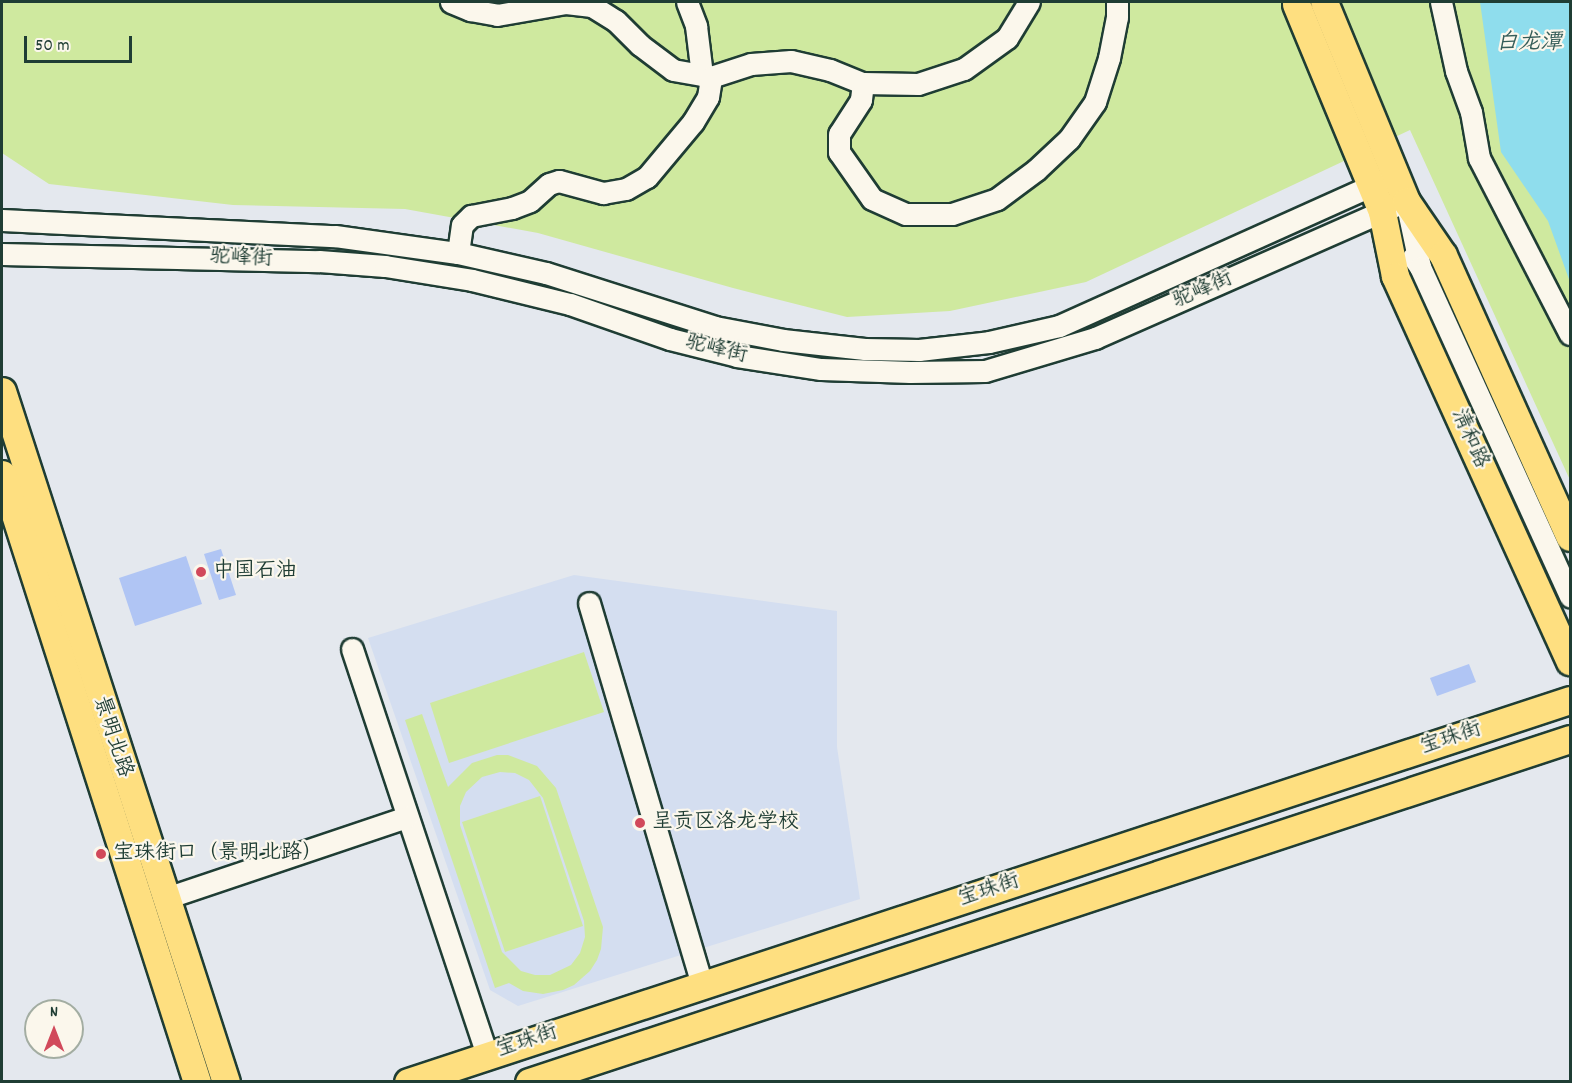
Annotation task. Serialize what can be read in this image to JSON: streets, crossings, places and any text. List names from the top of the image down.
{
  "streets": {
    "main road": ["清和路", "景明北路", "宝珠街"],
    "street": ["驼峰街"]
  },
  "crossings": [
    ["驼峰街", "清和路"]
  ],
  "water": ["白龙潭"],
  "places": ["中国石油", "呈贡区洛龙学校", "宝珠街口（景明北路）"],
  "scale_bar": "50 m",
  "north": "top"
}
